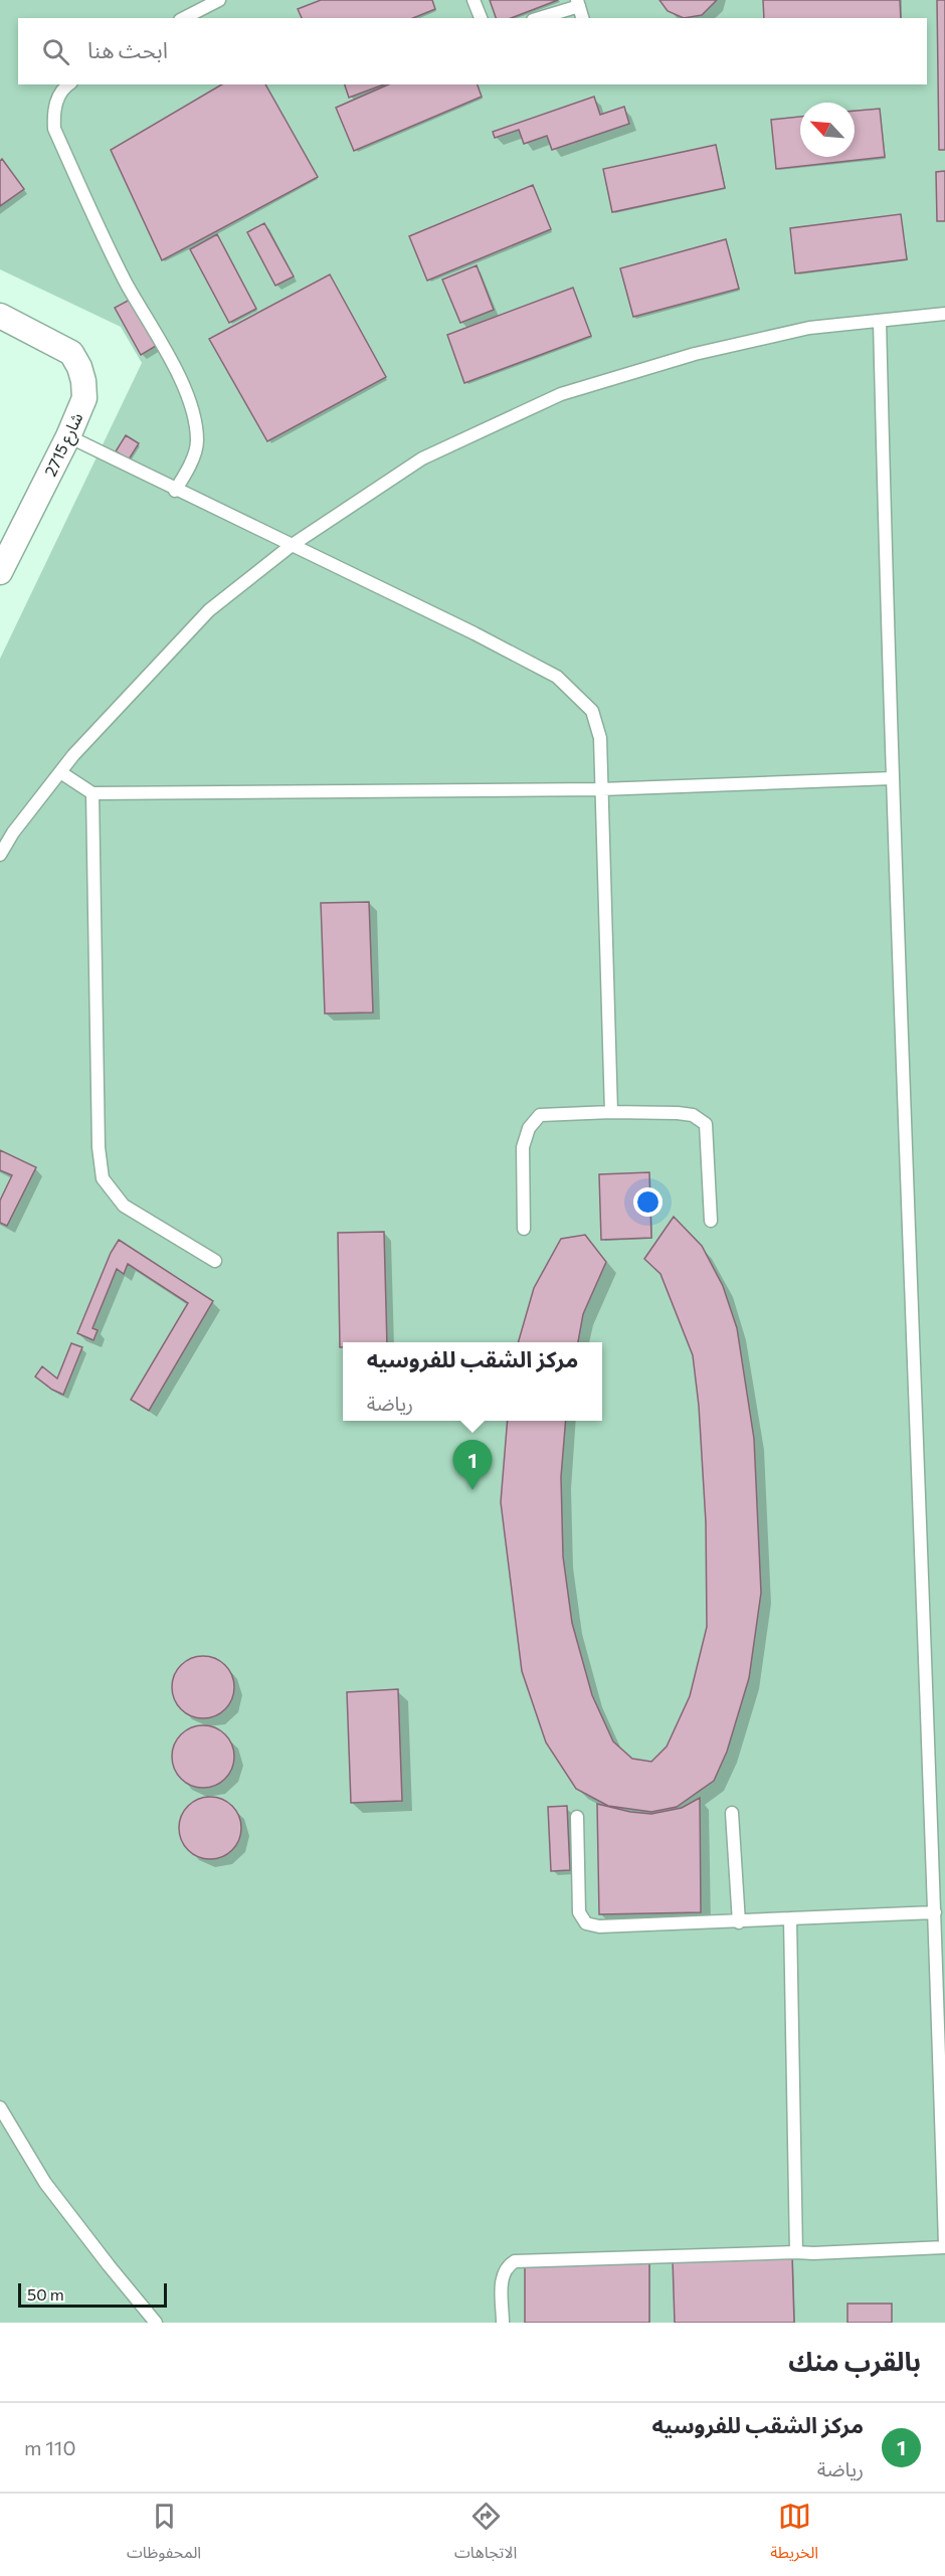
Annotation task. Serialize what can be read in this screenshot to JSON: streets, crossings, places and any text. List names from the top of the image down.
{
  "streets": {
    "street": ["شارع 2715"]
  },
  "scale_bar": "50 m",
  "north": "top left",
  "page": {
    "search": "ابحث هنا",
    "popup": ["مركز الشقب للفروسيه", "رياضة"],
    "pins": "1",
    "scale": "50 m",
    "heading": "بالقرب منك",
    "list": [
      {
        "mark": "1",
        "name": "مركز الشقب للفروسيه",
        "note": "رياضة",
        "value": "110 m"
      }
    ],
    "nav": ["الخريطة", "الاتجاهات", "المحفوظات"]
  }
}
